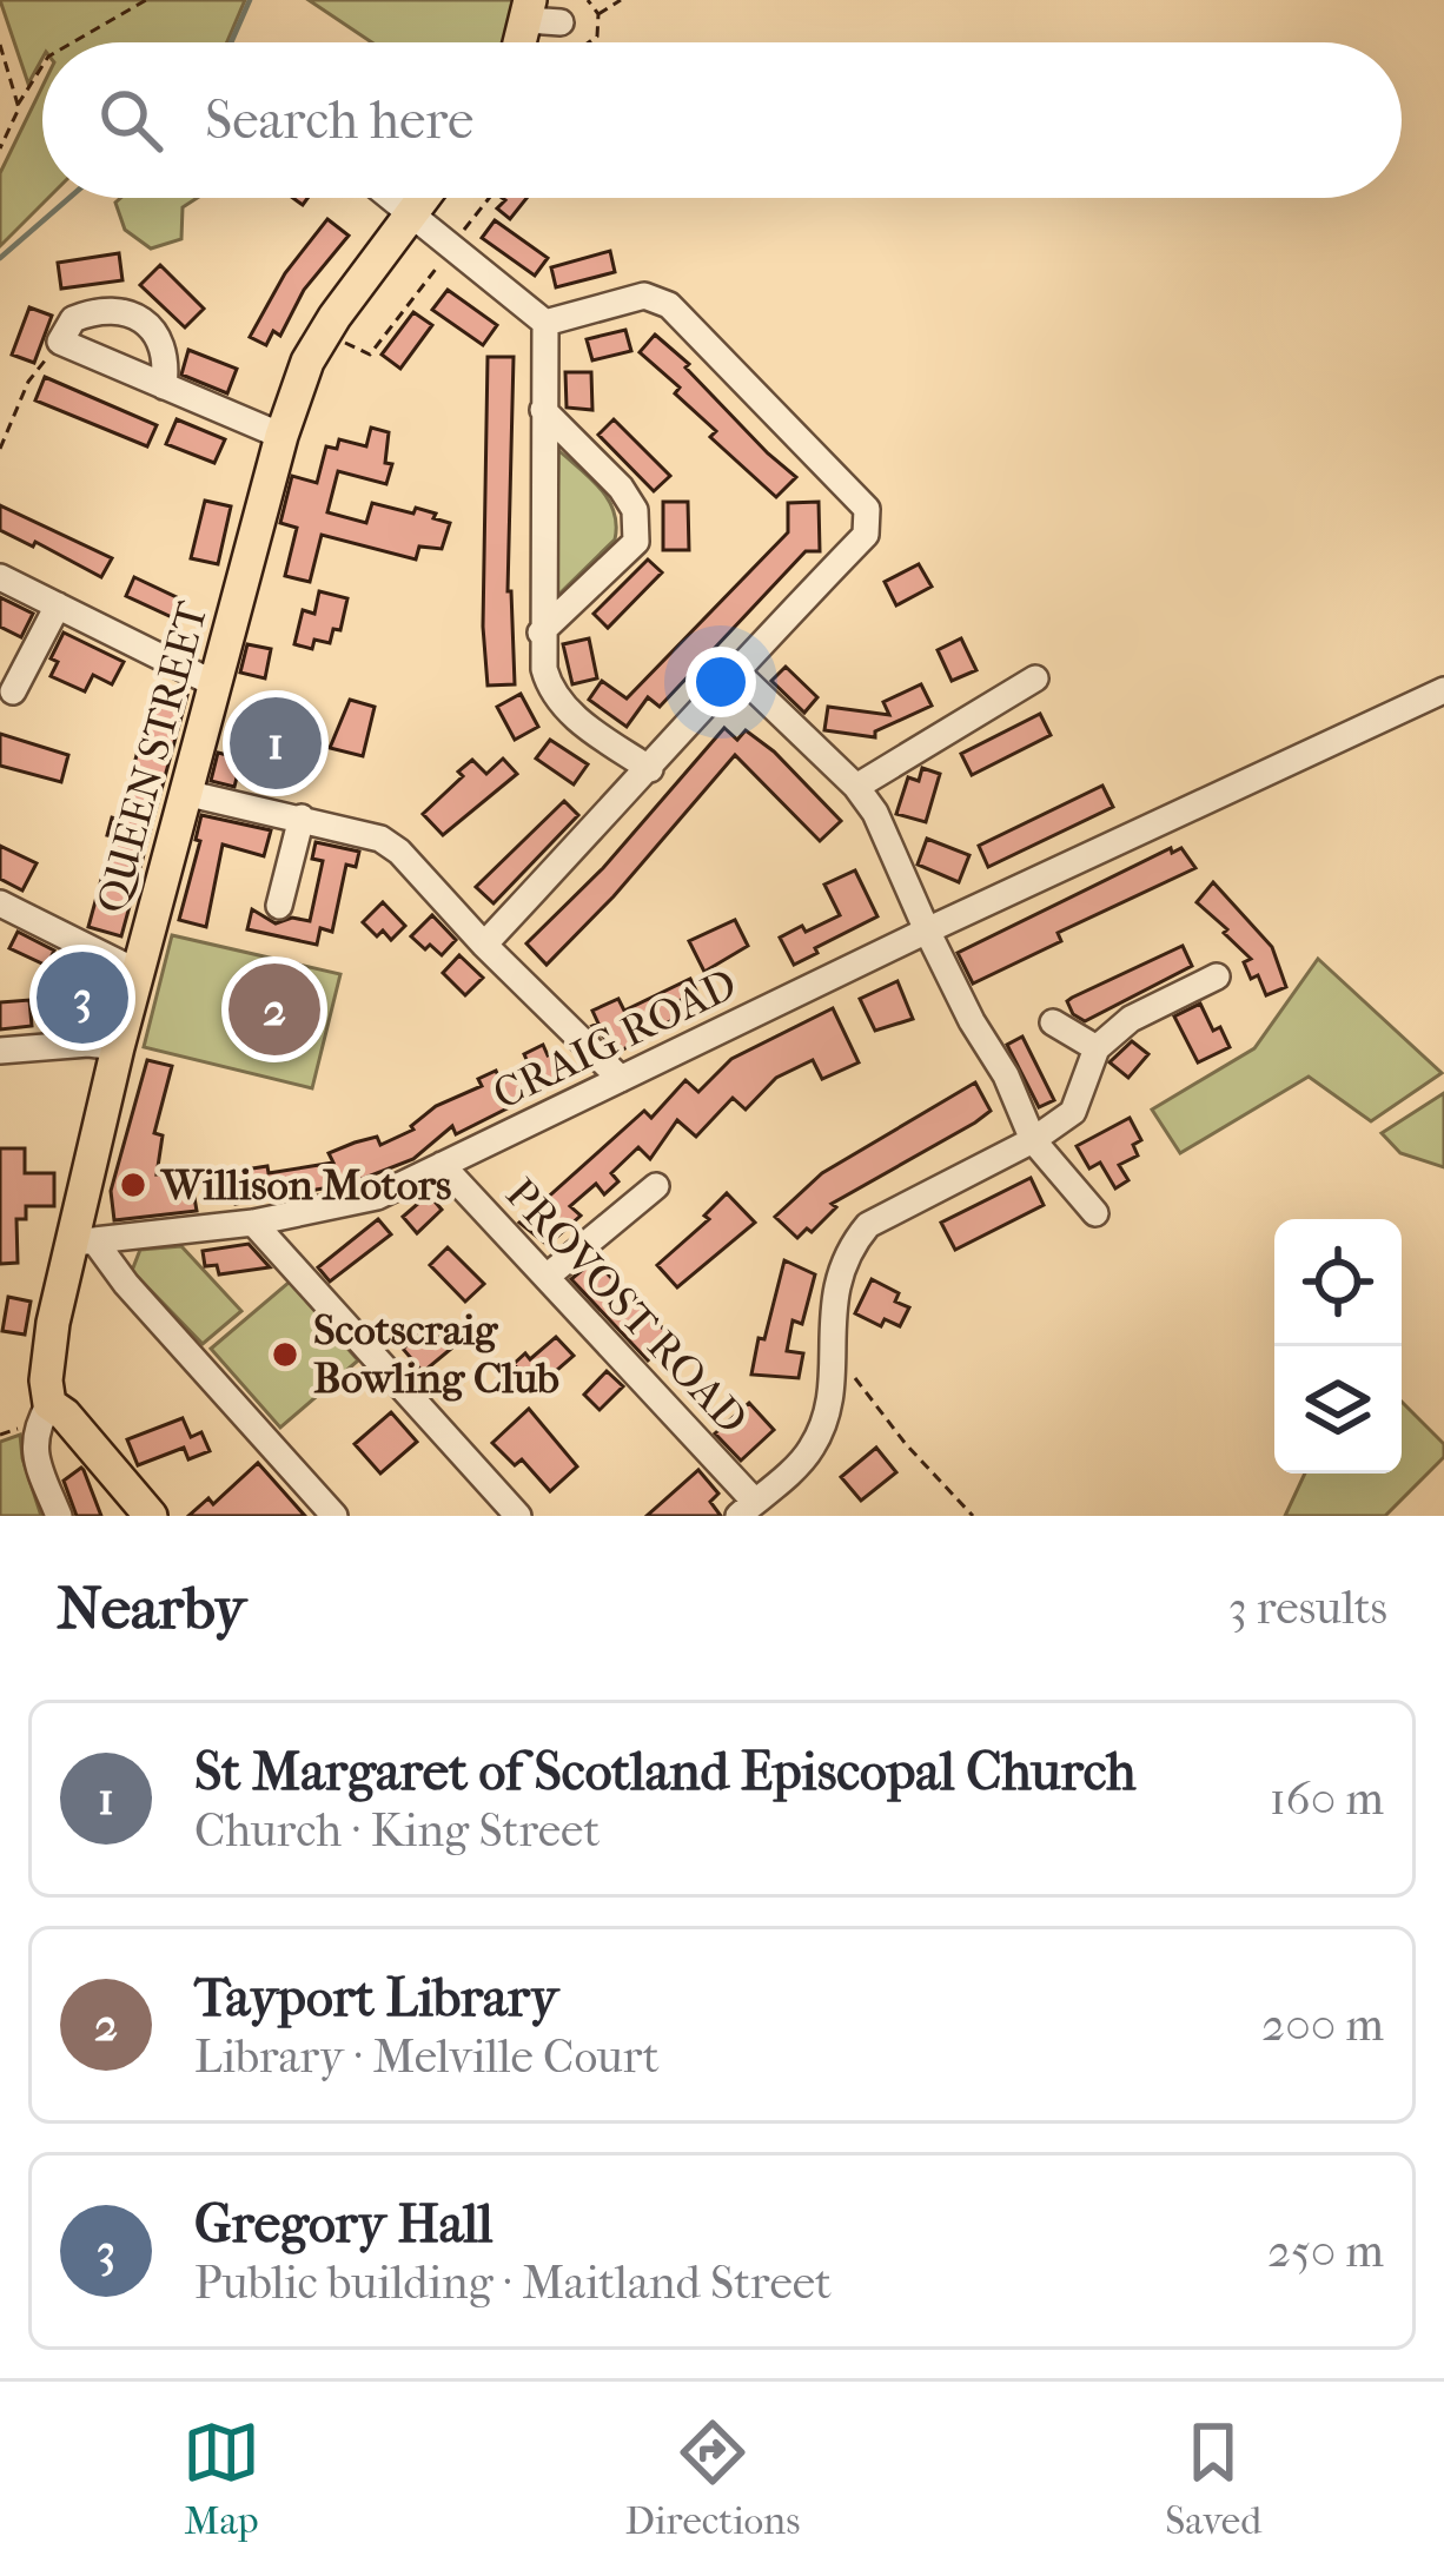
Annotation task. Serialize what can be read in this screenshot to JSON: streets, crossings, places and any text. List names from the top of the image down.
{
  "streets": {
    "main road": ["QUEEN STREET"],
    "street": ["CRAIG ROAD", "PROVOST ROAD"]
  },
  "crossings": [
    ["QUEEN STREET", "CRAIG ROAD"],
    ["CRAIG ROAD", "PROVOST ROAD"]
  ],
  "places": ["Willison Motors", "Scotscraig Bowling Club"],
  "page": {
    "search": "Search here",
    "pins": ["1", "3", "2"],
    "heading": ["Nearby", "3 results"],
    "list": [
      {
        "mark": "1",
        "name": "St Margaret of Scotland Episcopal Church",
        "note": "Church · King Street",
        "value": "160 m"
      },
      {
        "mark": "2",
        "name": "Tayport Library",
        "note": "Library · Melville Court",
        "value": "200 m"
      },
      {
        "mark": "3",
        "name": "Gregory Hall",
        "note": "Public building · Maitland Street",
        "value": "250 m"
      }
    ],
    "nav": ["Map", "Directions", "Saved"]
  }
}
